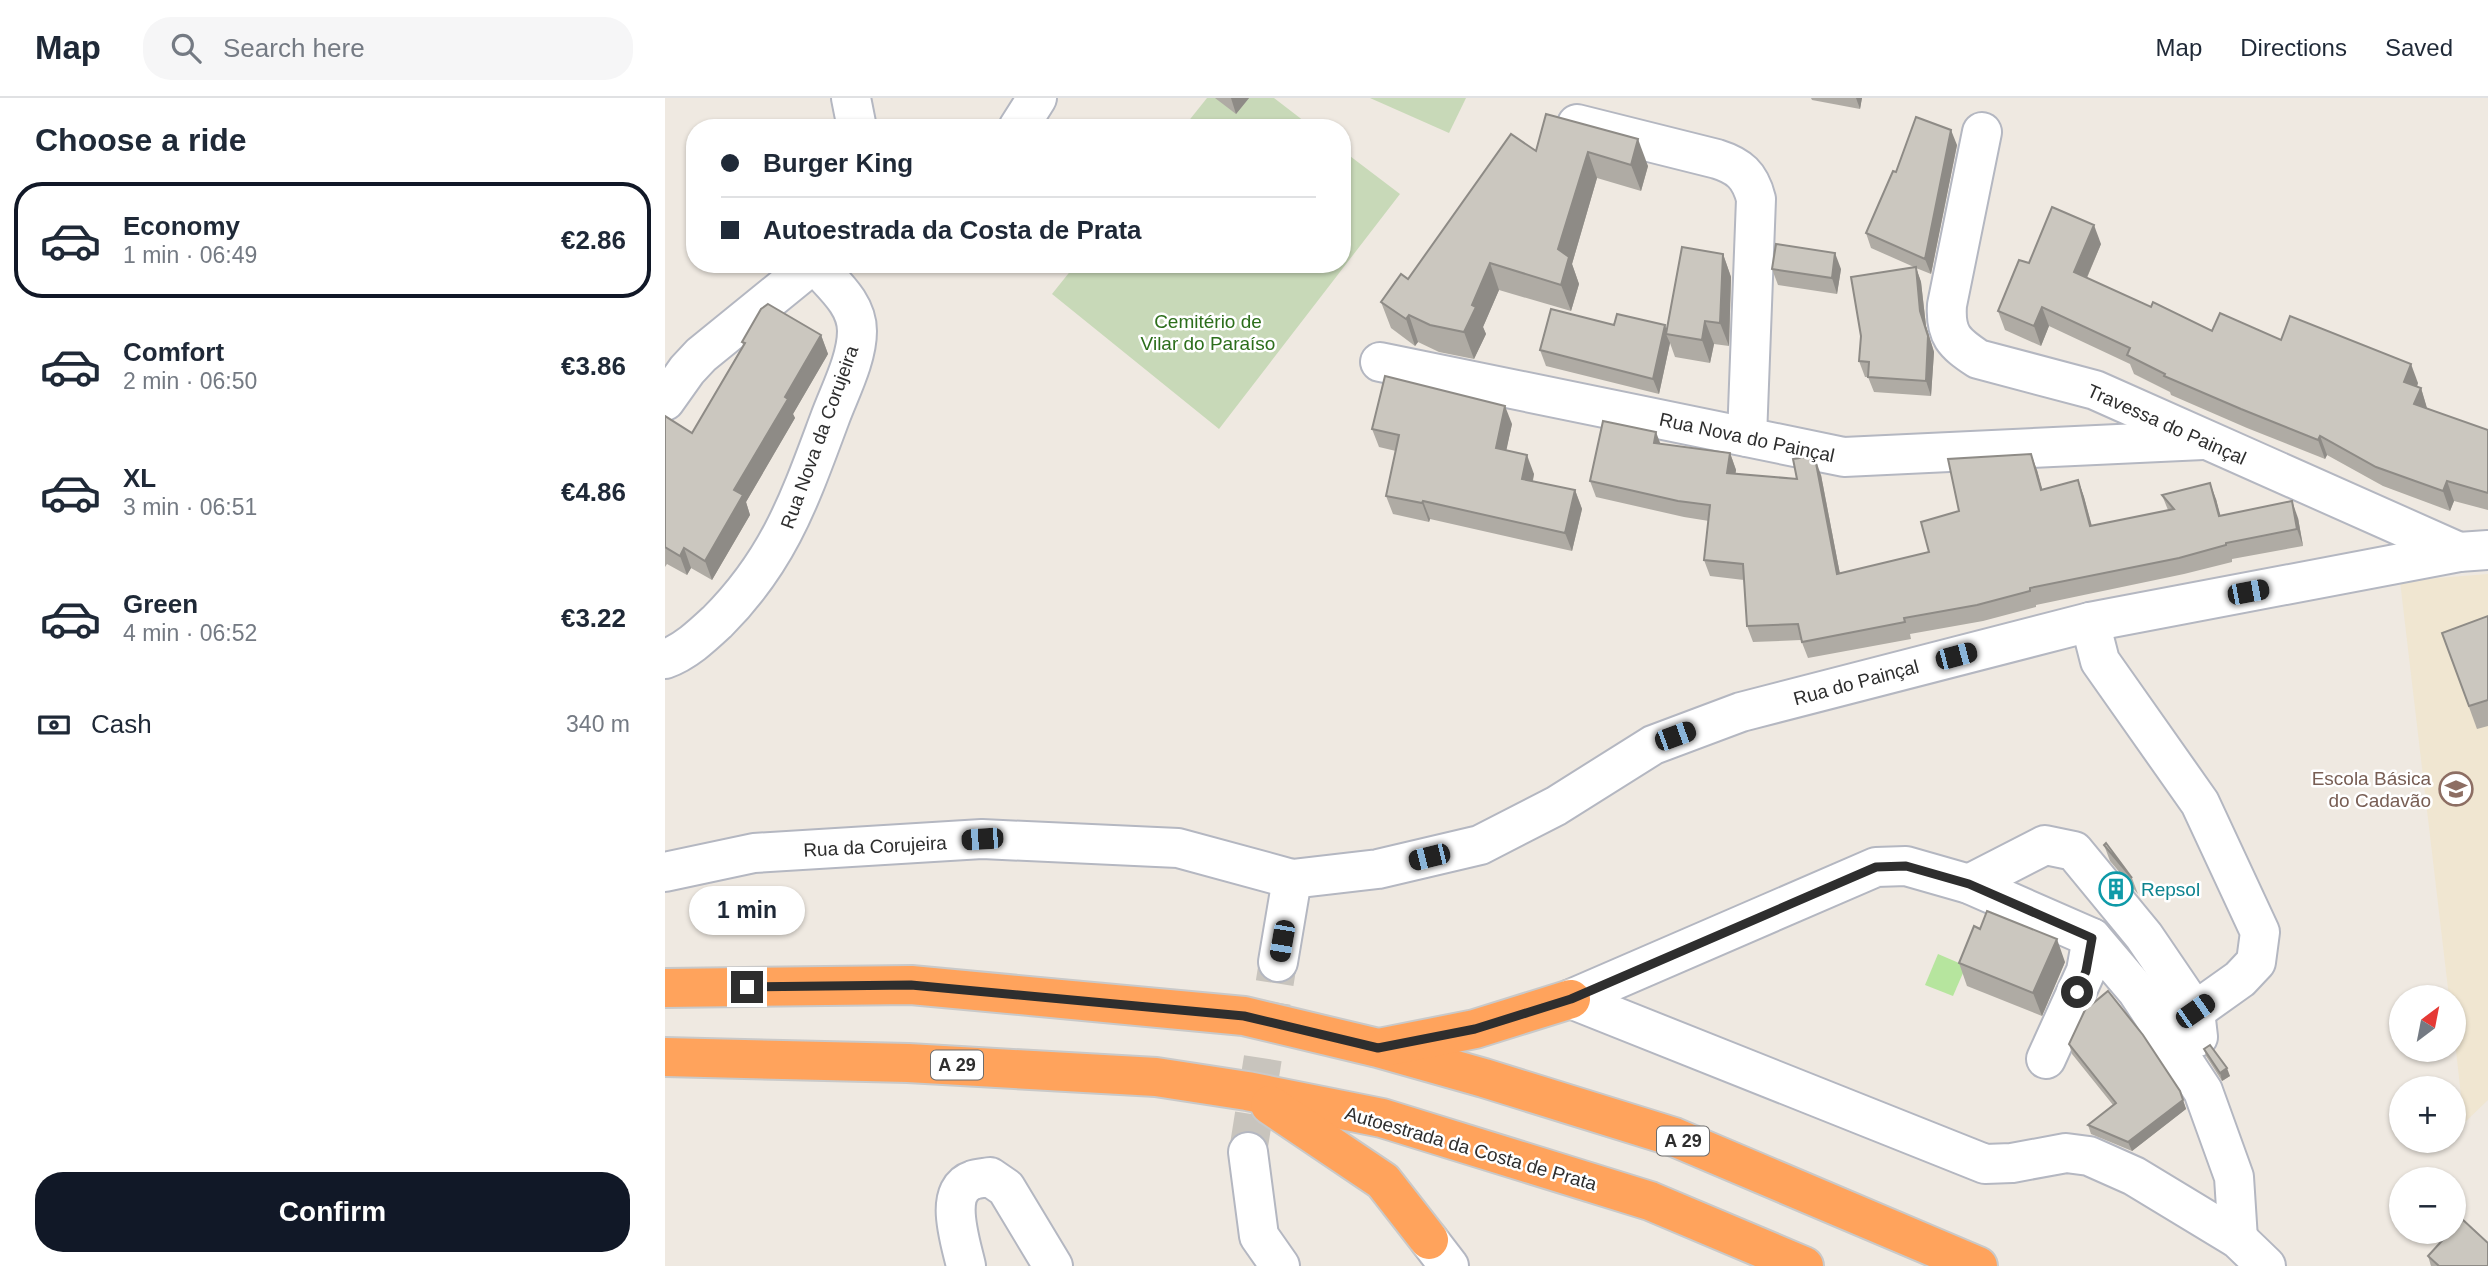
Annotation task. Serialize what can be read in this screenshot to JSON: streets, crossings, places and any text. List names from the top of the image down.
{
  "streets": {
    "highway": ["A 29", "Autoestrada da Costa de Prata"],
    "street": [
      "Travessa do Painçal",
      "Rua Nova da Corujeira",
      "Rua Nova do Painçal",
      "Rua do Painçal",
      "Rua da Corujeira"
    ]
  },
  "crossings": [
    ["Travessa do Painçal", "Rua Nova do Painçal"],
    ["Travessa do Painçal", "Rua do Painçal"],
    ["Rua do Painçal", "Rua da Corujeira"]
  ],
  "parks": ["Cemitério de Vilar do Paraíso"],
  "places": {
    "school or university": ["Escola Básica do Cadavão"],
    "building": ["Repsol"]
  },
  "north": "top right",
  "page": {
    "header": "Map",
    "search": "Search here",
    "nav": ["Map", "Directions", "Saved"],
    "heading": "Choose a ride",
    "banner": ["Burger King", "Autoestrada da Costa de Prata"],
    "list": [
      {
        "name": "Economy",
        "note": "1 min · 06:49",
        "value": "€2.86"
      },
      {
        "name": "Comfort",
        "note": "2 min · 06:50",
        "value": "€3.86"
      },
      {
        "name": "XL",
        "note": "3 min · 06:51",
        "value": "€4.86"
      },
      {
        "name": "Green",
        "note": "4 min · 06:52",
        "value": "€3.22"
      }
    ],
    "pay": ["Cash", "340 m"],
    "bubble": "1 min",
    "map_buttons": ["+", "−"],
    "buttons": "Confirm"
  }
}
